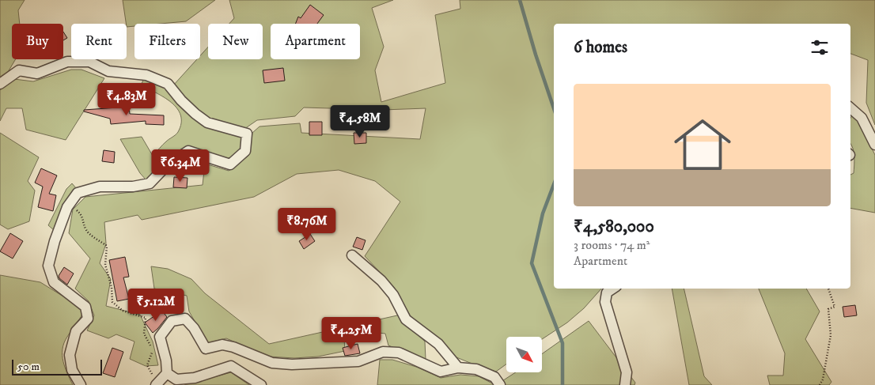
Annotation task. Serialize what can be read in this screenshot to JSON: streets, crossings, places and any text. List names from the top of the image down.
{
  "scale_bar": "50 m",
  "north": "bottom right",
  "page": {
    "chip": [
      "Buy",
      "Rent",
      "Filters",
      "New",
      "Apartment"
    ],
    "heading": "6 homes",
    "list": [
      {
        "name": "₹4,580,000",
        "note": "3 rooms · 74 m² · Apartment"
      }
    ],
    "price": [
      "₹4.83M",
      "₹4.58M",
      "₹6.34M",
      "₹8.76M",
      "₹5.12M",
      "₹4.25M"
    ],
    "scale": "50 m"
  }
}
